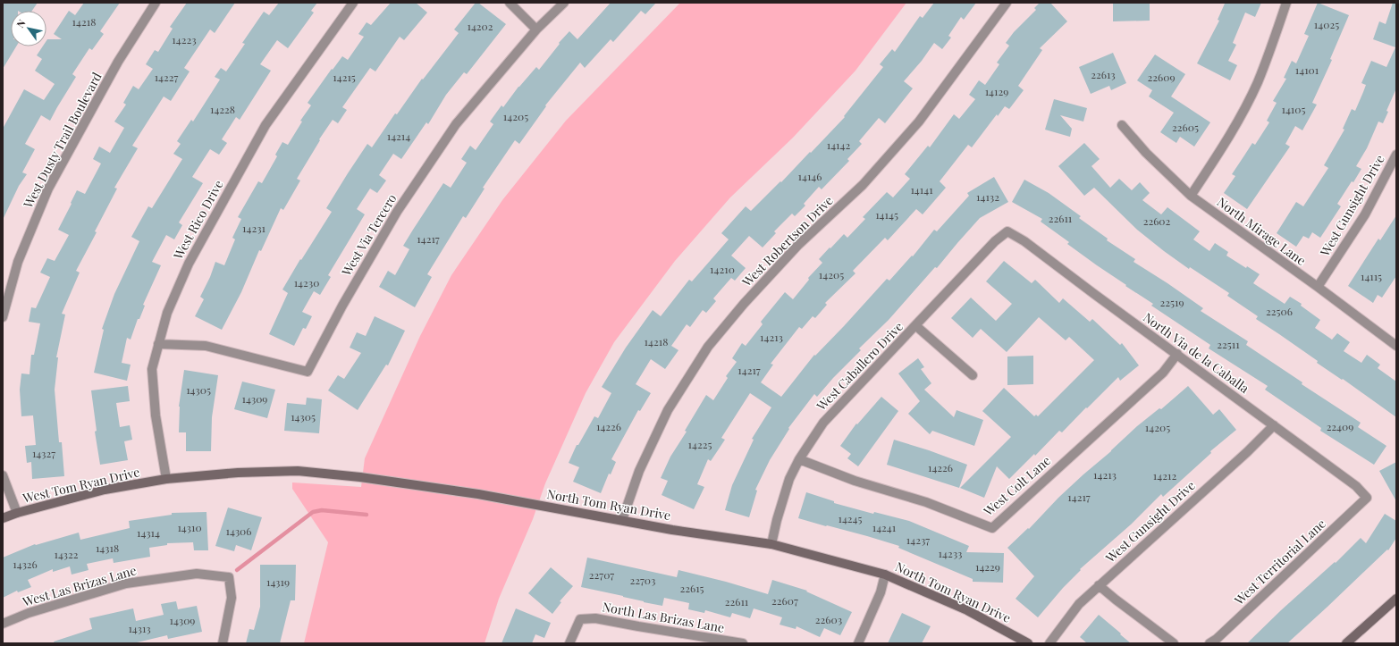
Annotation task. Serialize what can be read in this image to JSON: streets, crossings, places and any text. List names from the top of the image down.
{
  "streets": {
    "street": [
      "West Dusty Trail Boulevard",
      "West Gunsight Drive",
      "West Rico Drive",
      "North Mirage Lane",
      "West Via Tercero",
      "West Robertson Drive",
      "North Via de la Caballa",
      "West Caballero Drive",
      "West Tom Ryan Drive",
      "West Colt Lane",
      "North Tom Ryan Drive",
      "West Territorial Lane",
      "West Las Brizas Lane",
      "North Las Brizas Lane"
    ]
  },
  "crossings": [
    ["West Gunsight Drive", "North Mirage Lane"],
    ["West Gunsight Drive", "North Via de la Caballa"],
    ["West Rico Drive", "West Via Tercero"],
    ["West Rico Drive", "West Tom Ryan Drive"],
    ["West Rico Drive", "North Tom Ryan Drive"],
    ["West Robertson Drive", "North Tom Ryan Drive"],
    ["North Via de la Caballa", "West Caballero Drive"],
    ["North Via de la Caballa", "West Colt Lane"],
    ["North Via de la Caballa", "West Territorial Lane"],
    ["West Caballero Drive", "West Colt Lane"],
    ["West Caballero Drive", "North Tom Ryan Drive"],
    ["West Tom Ryan Drive", "North Tom Ryan Drive"]
  ],
  "house_numbers": [
    "14218",
    "14025",
    "14202",
    "14223",
    "14101",
    "22613",
    "14227",
    "14215",
    "22609",
    "14129",
    "14228",
    "14105",
    "14205",
    "22605",
    "14214",
    "14142",
    "14146",
    "14141",
    "14132",
    "14145",
    "22611",
    "22602",
    "14231",
    "14217",
    "14210",
    "14205",
    "14115",
    "14230",
    "22519",
    "22506",
    "14213",
    "14218",
    "22511",
    "14217",
    "14305",
    "14309",
    "14305",
    "14226",
    "22409",
    "14205",
    "14225",
    "14327",
    "14226",
    "14213",
    "14212",
    "14217",
    "14245",
    "14310",
    "14241",
    "14306",
    "14314",
    "14237",
    "14318",
    "14233",
    "14322",
    "14326",
    "14229",
    "22707",
    "22703",
    "14319",
    "22615",
    "22607",
    "22611",
    "22603",
    "14309",
    "14313"
  ],
  "north": "top left"
}
